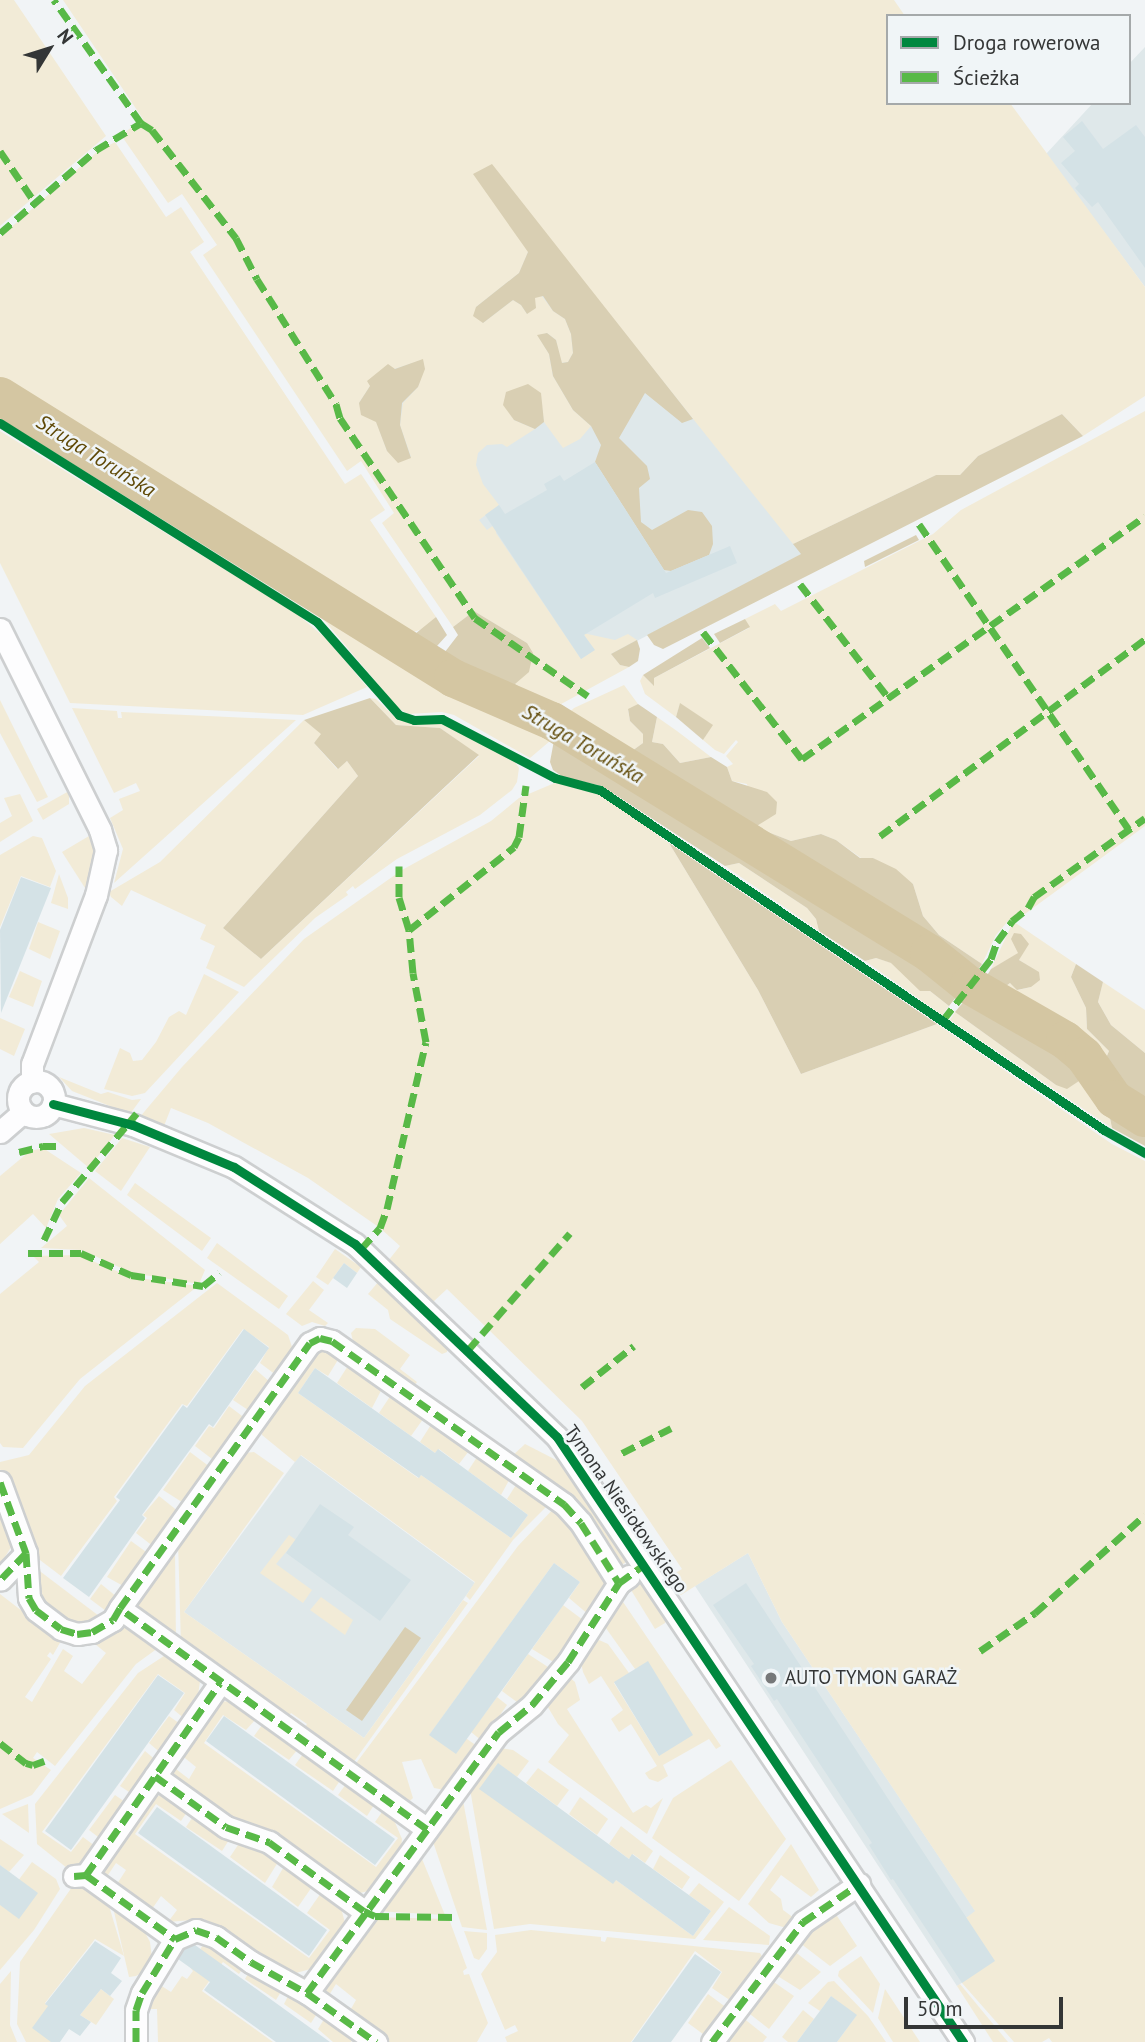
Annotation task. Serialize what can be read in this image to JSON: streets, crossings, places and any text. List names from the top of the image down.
{
  "streets": {
    "street": ["Tymona Niesiołowskiego"]
  },
  "water": ["Struga Toruńska"],
  "places": ["AUTO TYMON GARAŻ"],
  "legend": ["Droga rowerowa", "Ścieżka"],
  "scale_bar": "50 m",
  "north": "top right"
}
